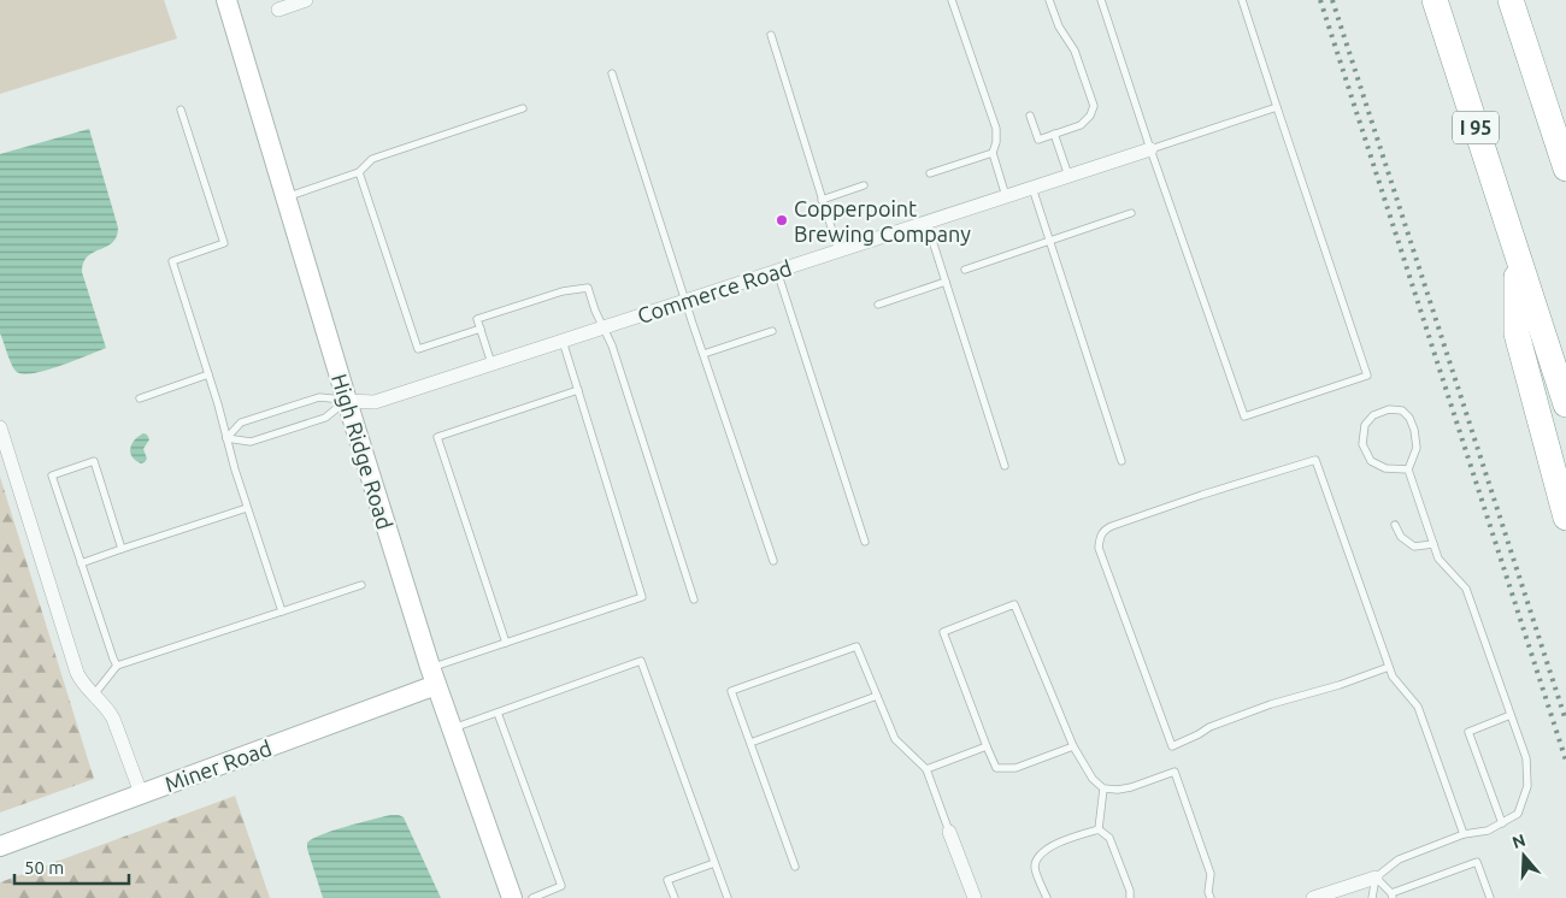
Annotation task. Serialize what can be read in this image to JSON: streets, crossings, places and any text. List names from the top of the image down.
{
  "streets": {
    "highway": ["I 95"],
    "street": ["Commerce Road", "High Ridge Road", "Miner Road"]
  },
  "crossings": [
    ["Commerce Road", "High Ridge Road"],
    ["High Ridge Road", "Miner Road"]
  ],
  "places": ["Copperpoint Brewing Company"],
  "scale_bar": "50 m",
  "north": "top"
}
